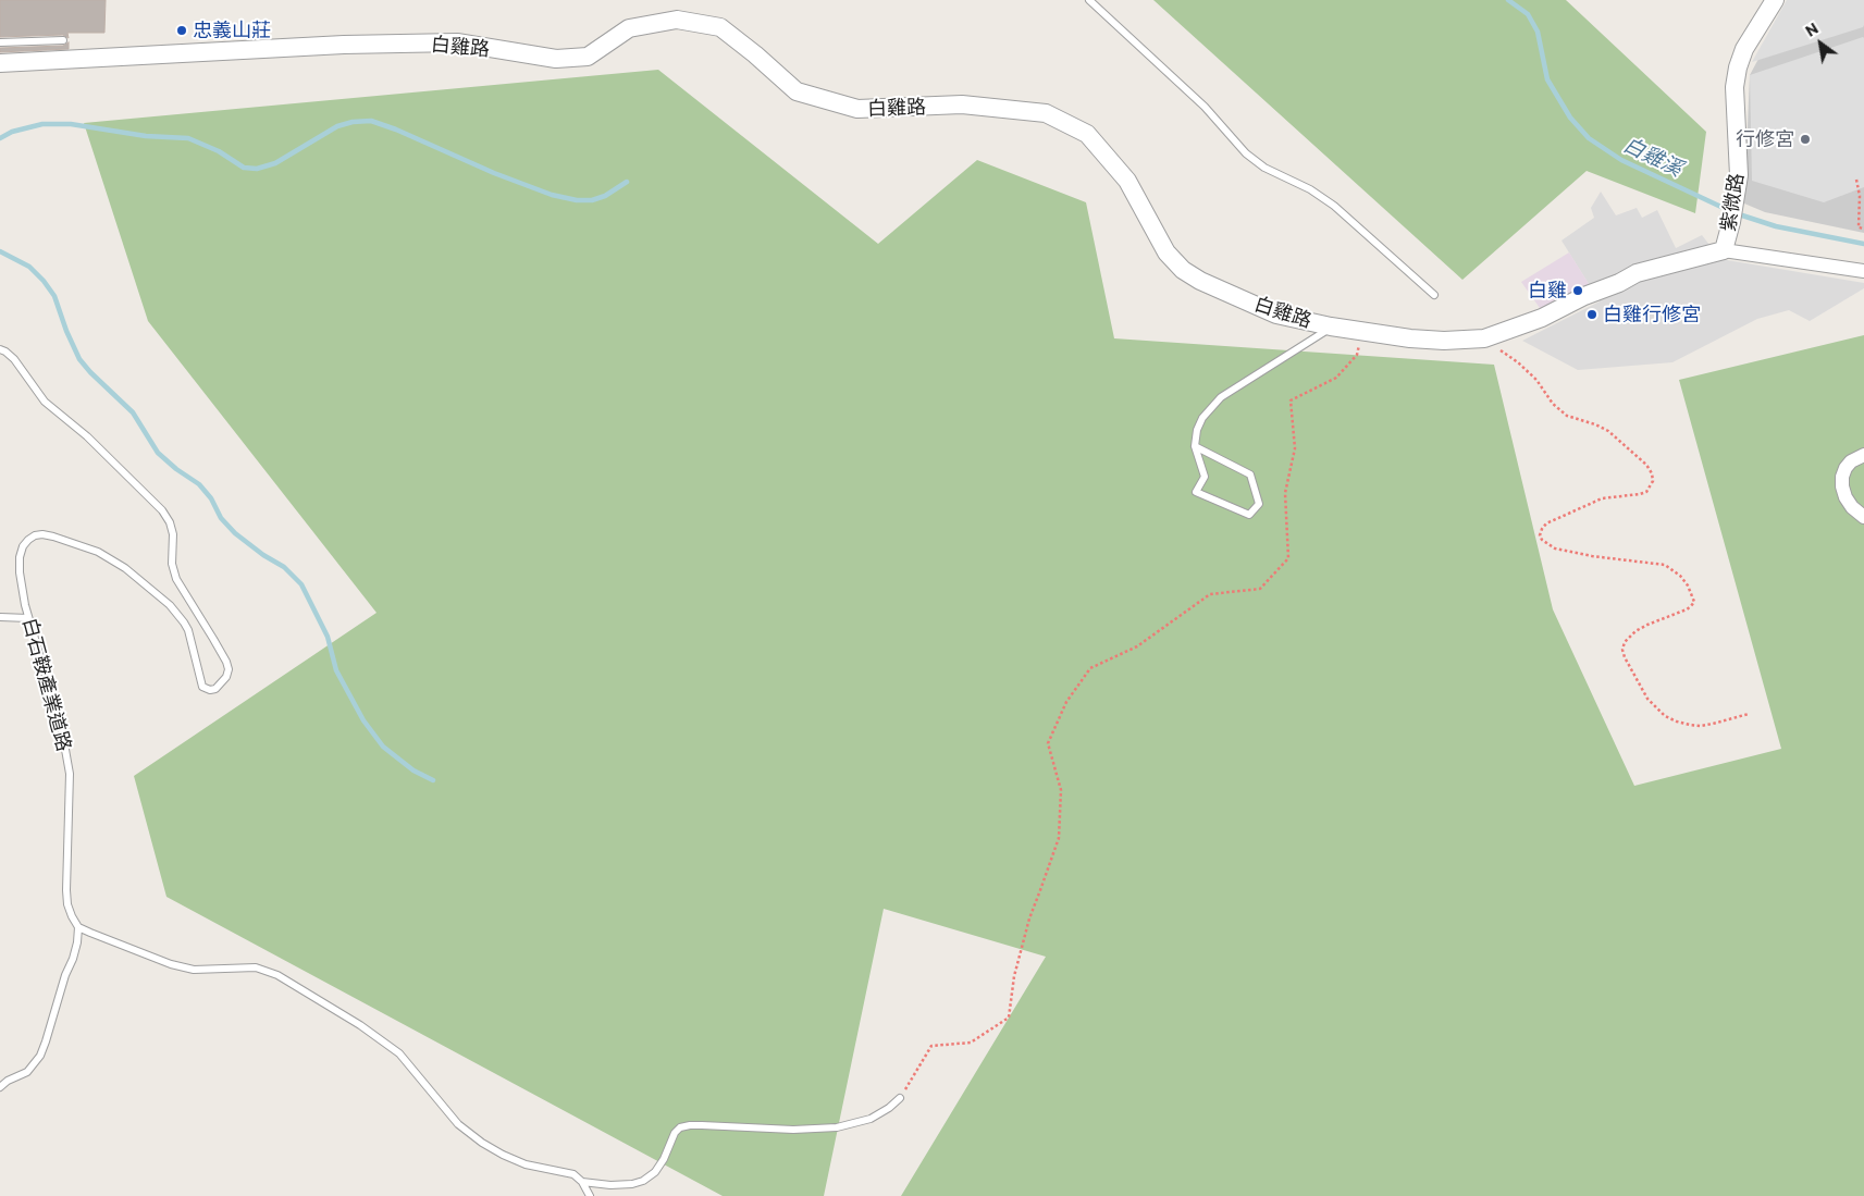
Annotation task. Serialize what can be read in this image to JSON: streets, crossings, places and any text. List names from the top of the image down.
{
  "streets": {
    "street": ["白雞路", "紫微路"],
    "lane": ["白石鞍產業道路"]
  },
  "crossings": [
    ["白雞路", "紫微路"]
  ],
  "water": ["白雞溪"],
  "places": [
    "忠義山莊",
    "行修宮",
    "白雞",
    "白雞行修宮"
  ],
  "north": "top left"
}
